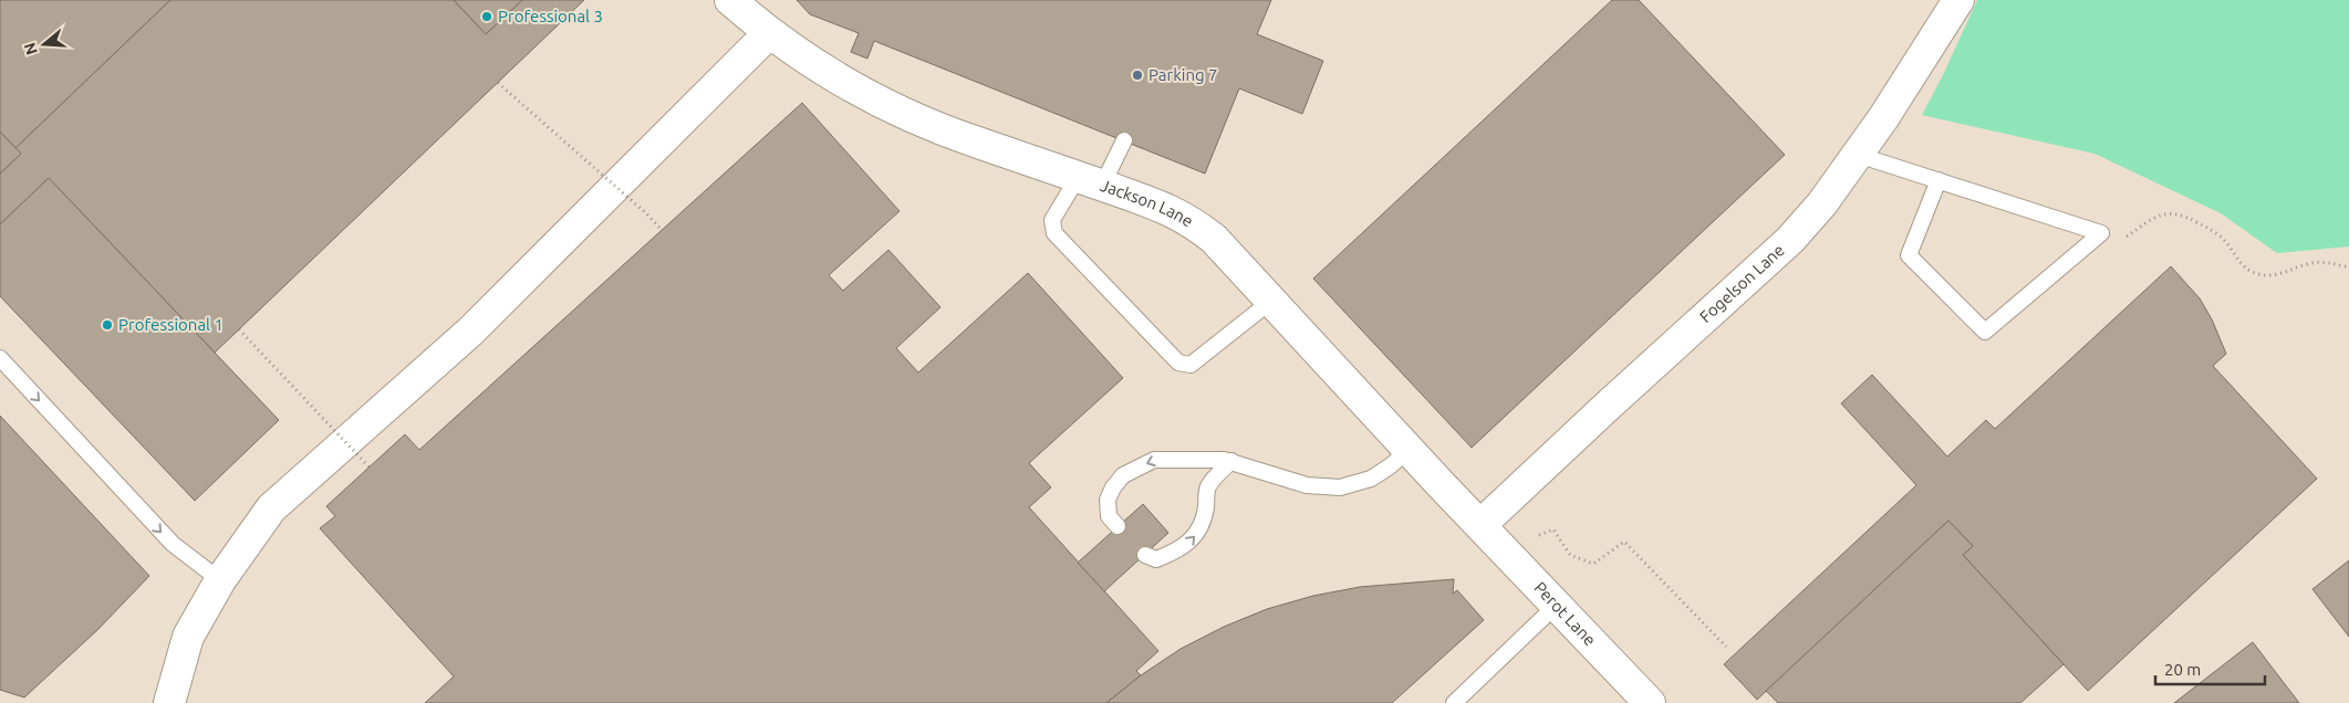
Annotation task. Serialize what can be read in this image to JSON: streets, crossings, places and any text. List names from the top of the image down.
{
  "streets": {
    "street": ["Jackson Lane", "Fogelson Lane", "Perot Lane"]
  },
  "crossings": [
    ["Jackson Lane", "Fogelson Lane"],
    ["Jackson Lane", "Perot Lane"],
    ["Fogelson Lane", "Perot Lane"]
  ],
  "places": ["Professional 3", "Parking 7", "Professional 1"],
  "scale_bar": "20 m",
  "north": "left"
}
